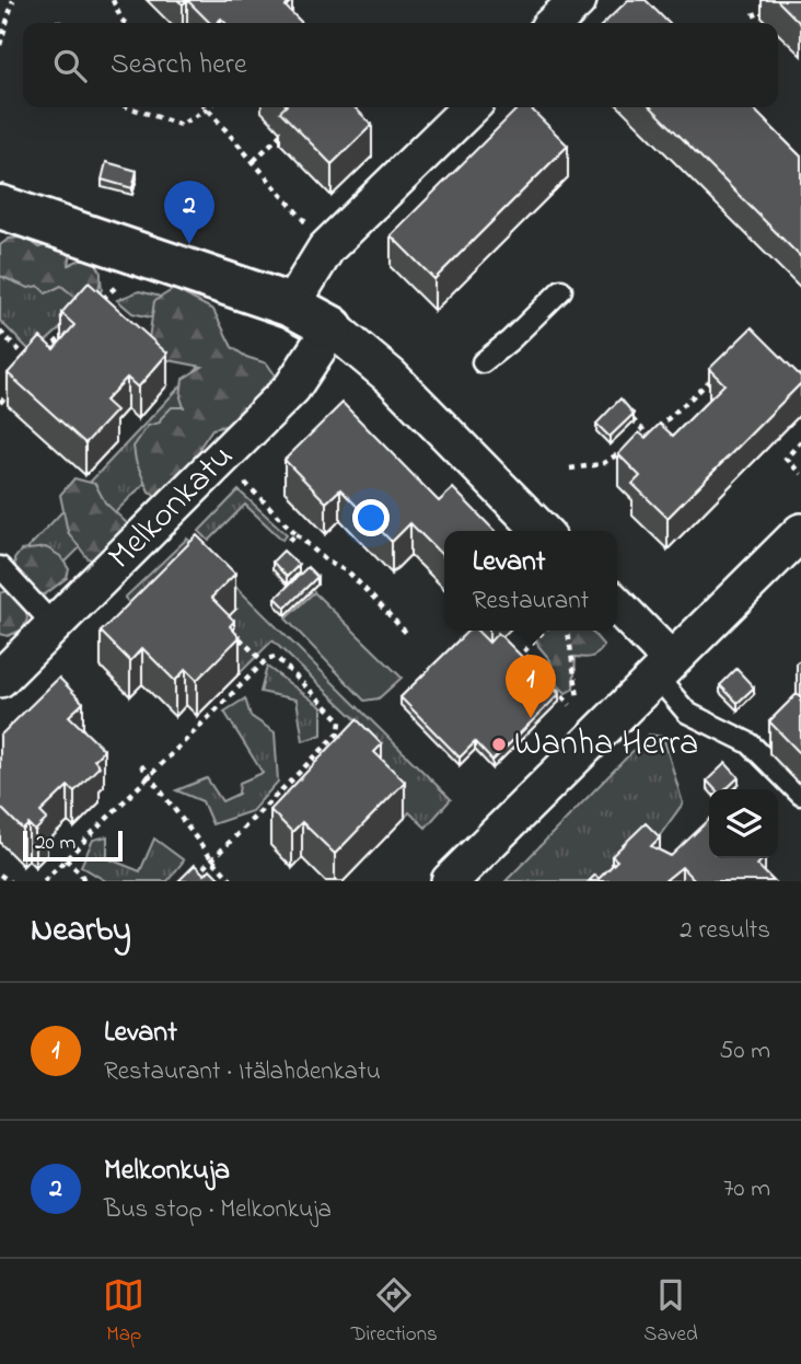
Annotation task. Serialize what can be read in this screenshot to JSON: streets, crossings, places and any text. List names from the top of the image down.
{
  "streets": {
    "street": ["Melkonkatu"]
  },
  "places": ["Wanha Herra"],
  "scale_bar": "20 m",
  "page": {
    "search": "Search here",
    "pins": ["2", "1"],
    "popup": ["Levant", "Restaurant"],
    "scale": "20 m",
    "heading": ["Nearby", "2 results"],
    "list": [
      {
        "mark": "1",
        "name": "Levant",
        "note": "Restaurant · Itälahdenkatu",
        "value": "50 m"
      },
      {
        "mark": "2",
        "name": "Melkonkuja",
        "note": "Bus stop · Melkonkuja",
        "value": "70 m"
      }
    ],
    "nav": ["Map", "Directions", "Saved"]
  }
}
